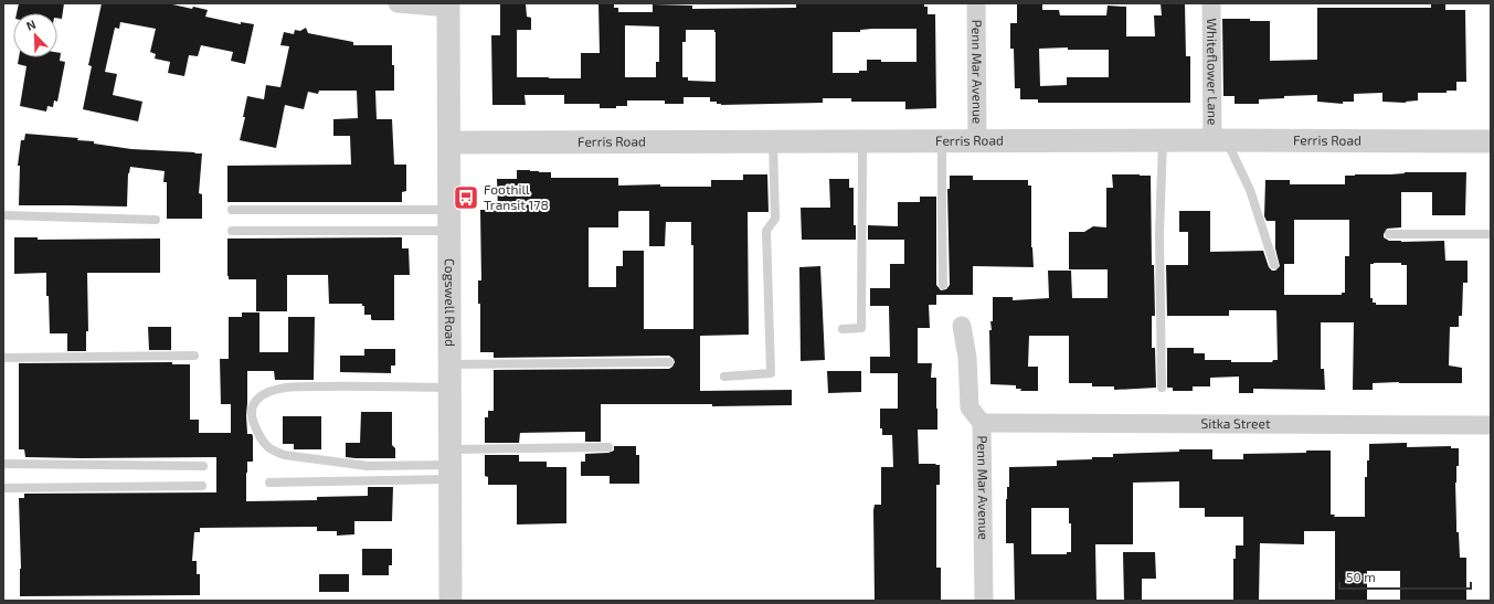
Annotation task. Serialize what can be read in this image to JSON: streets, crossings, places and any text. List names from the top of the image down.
{
  "streets": {
    "street": [
      "Penn Mar Avenue",
      "Whiteflower Lane",
      "Ferris Road",
      "Cogswell Road",
      "Sitka Street"
    ]
  },
  "crossings": [
    ["Penn Mar Avenue", "Ferris Road"],
    ["Penn Mar Avenue", "Sitka Street"],
    ["Whiteflower Lane", "Ferris Road"],
    ["Ferris Road", "Cogswell Road"]
  ],
  "places": {
    "bus stop": ["Foothill Transit 178"]
  },
  "scale_bar": "50 m",
  "north": "top left"
}
